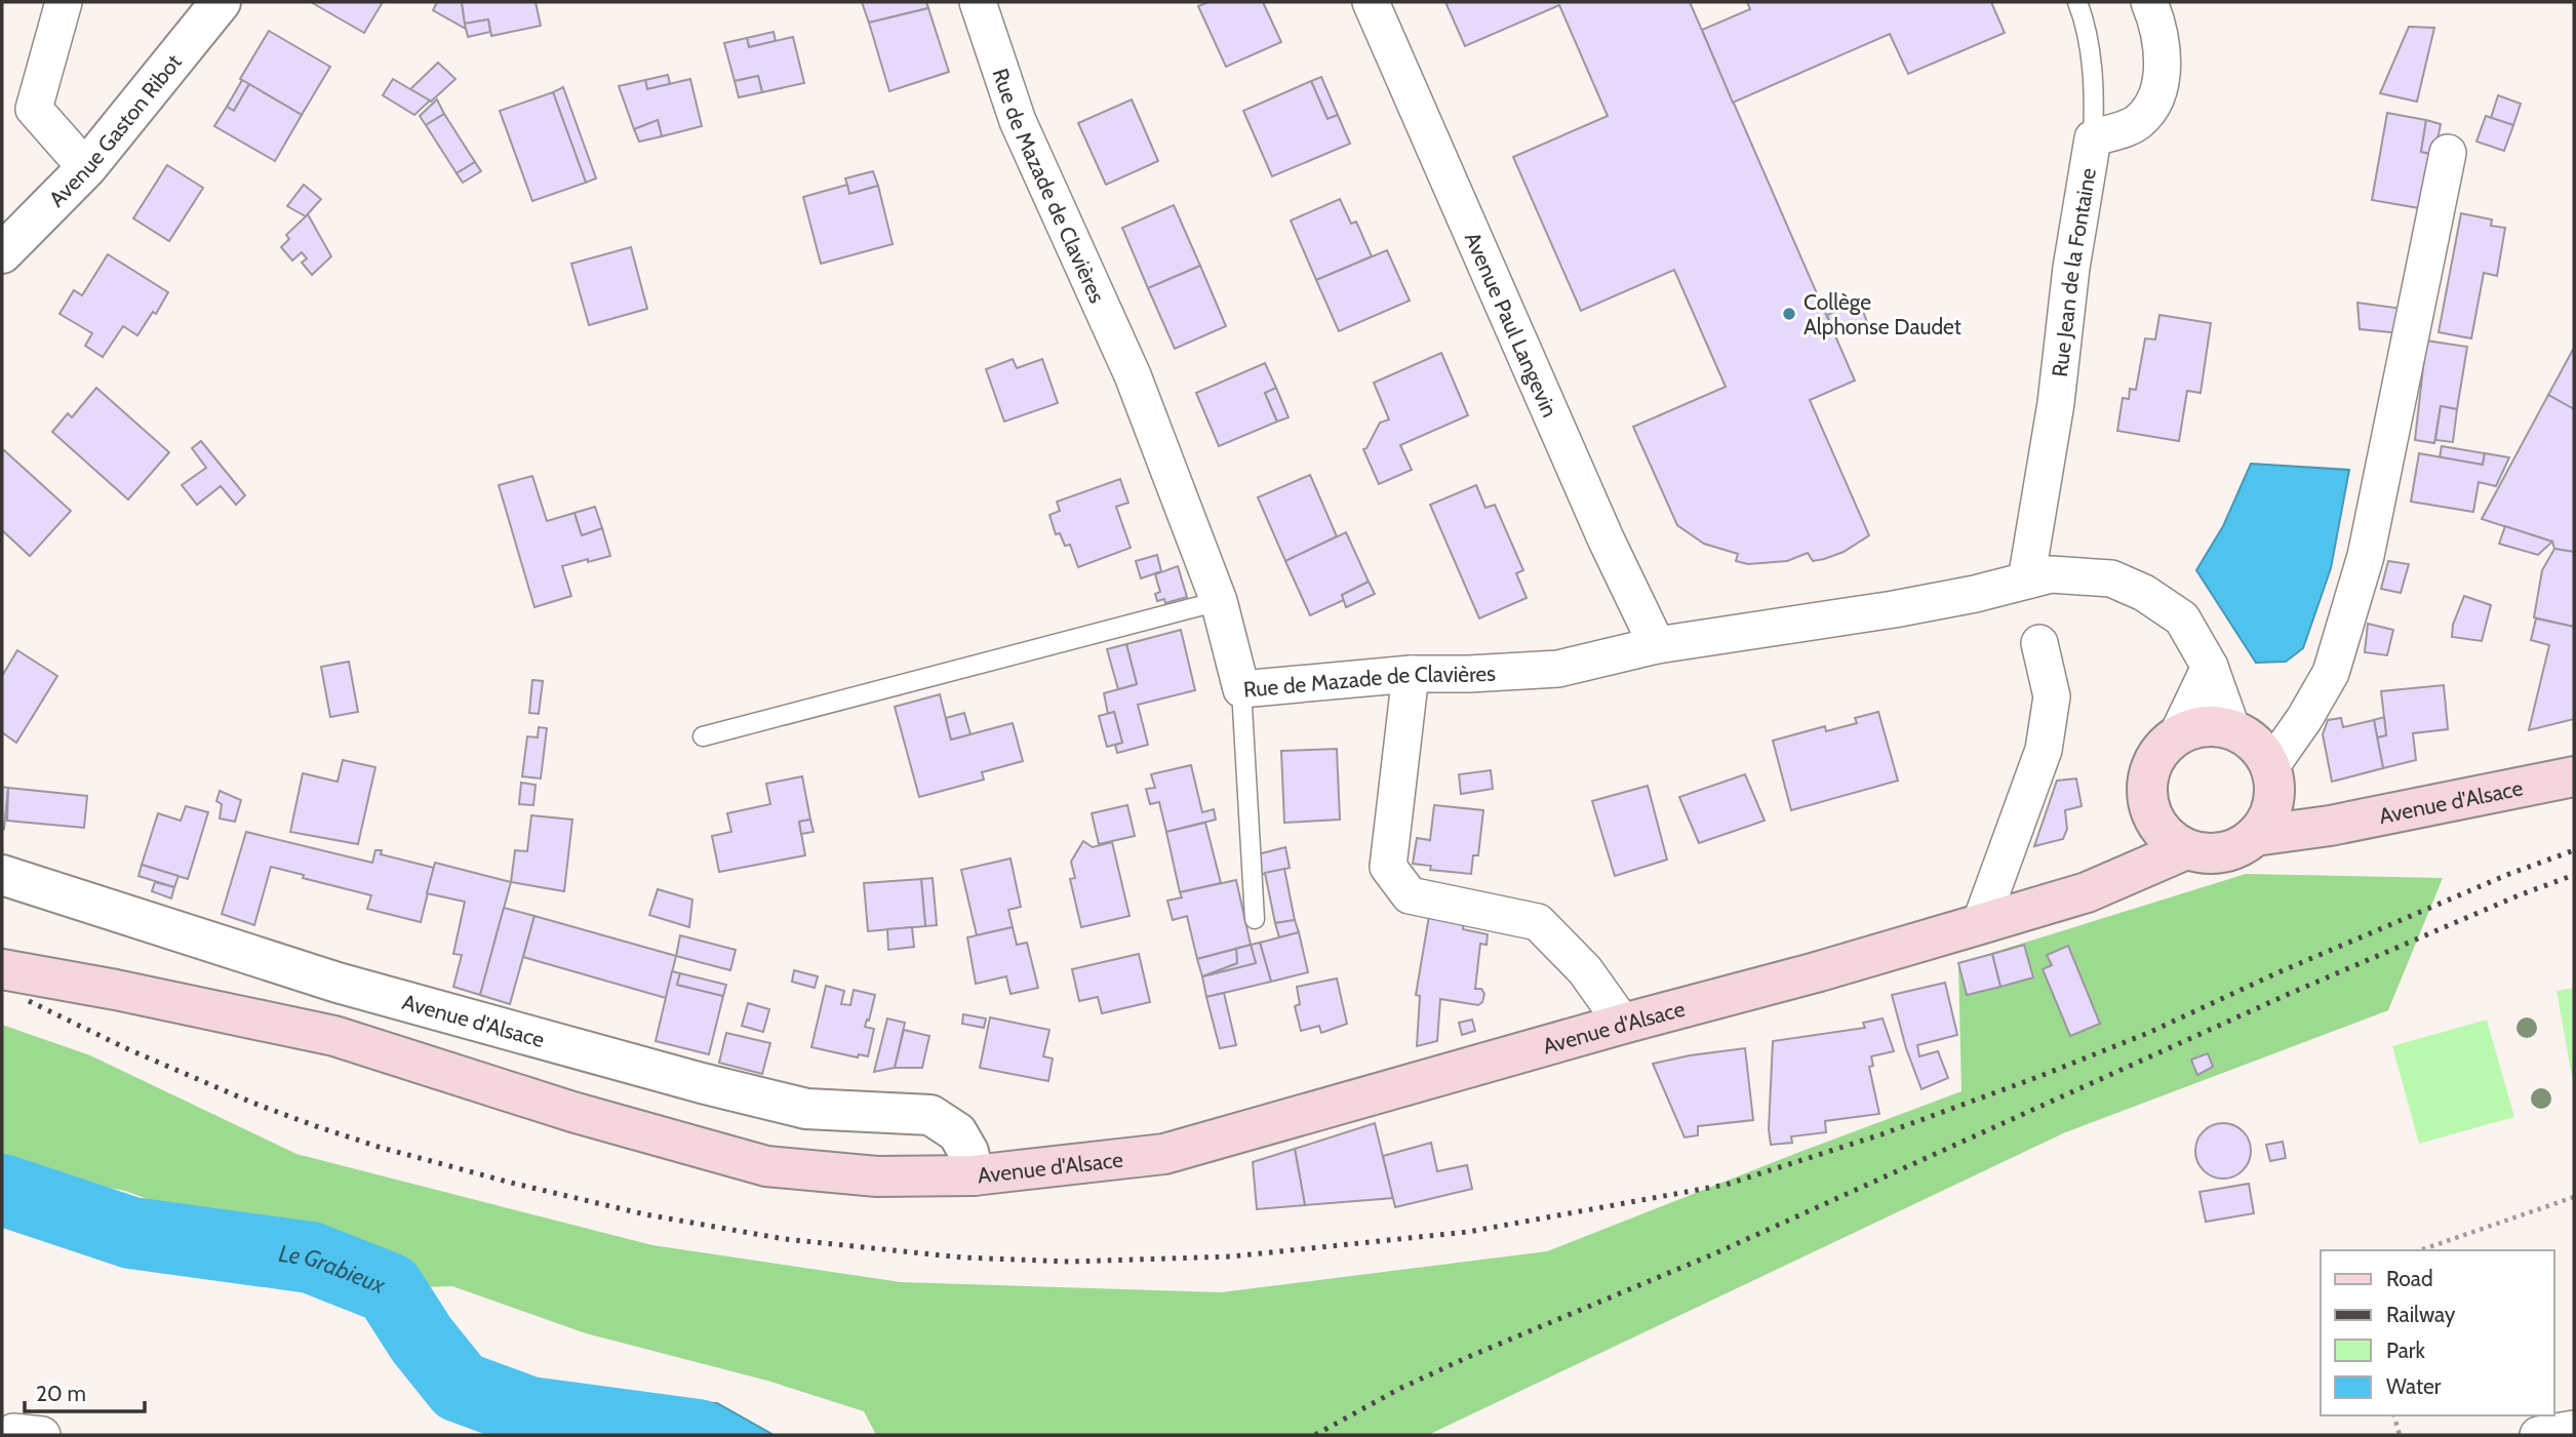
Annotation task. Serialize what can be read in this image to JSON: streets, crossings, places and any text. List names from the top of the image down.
{
  "streets": {
    "main road": ["Avenue d'Alsace"],
    "street": [
      "Avenue Gaston Ribot",
      "Rue de Mazade de Clavières",
      "Rue Jean de la Fontaine",
      "Avenue Paul Langevin"
    ]
  },
  "crossings": [
    ["Rue de Mazade de Clavières", "Rue Jean de la Fontaine"],
    ["Rue de Mazade de Clavières", "Avenue Paul Langevin"],
    ["Rue de Mazade de Clavières", "Avenue d'Alsace"]
  ],
  "water": ["Le Grabieux"],
  "places": ["Collège Alphonse Daudet"],
  "legend": [
    "Road",
    "Railway",
    "Park",
    "Water"
  ],
  "scale_bar": "20 m"
}
